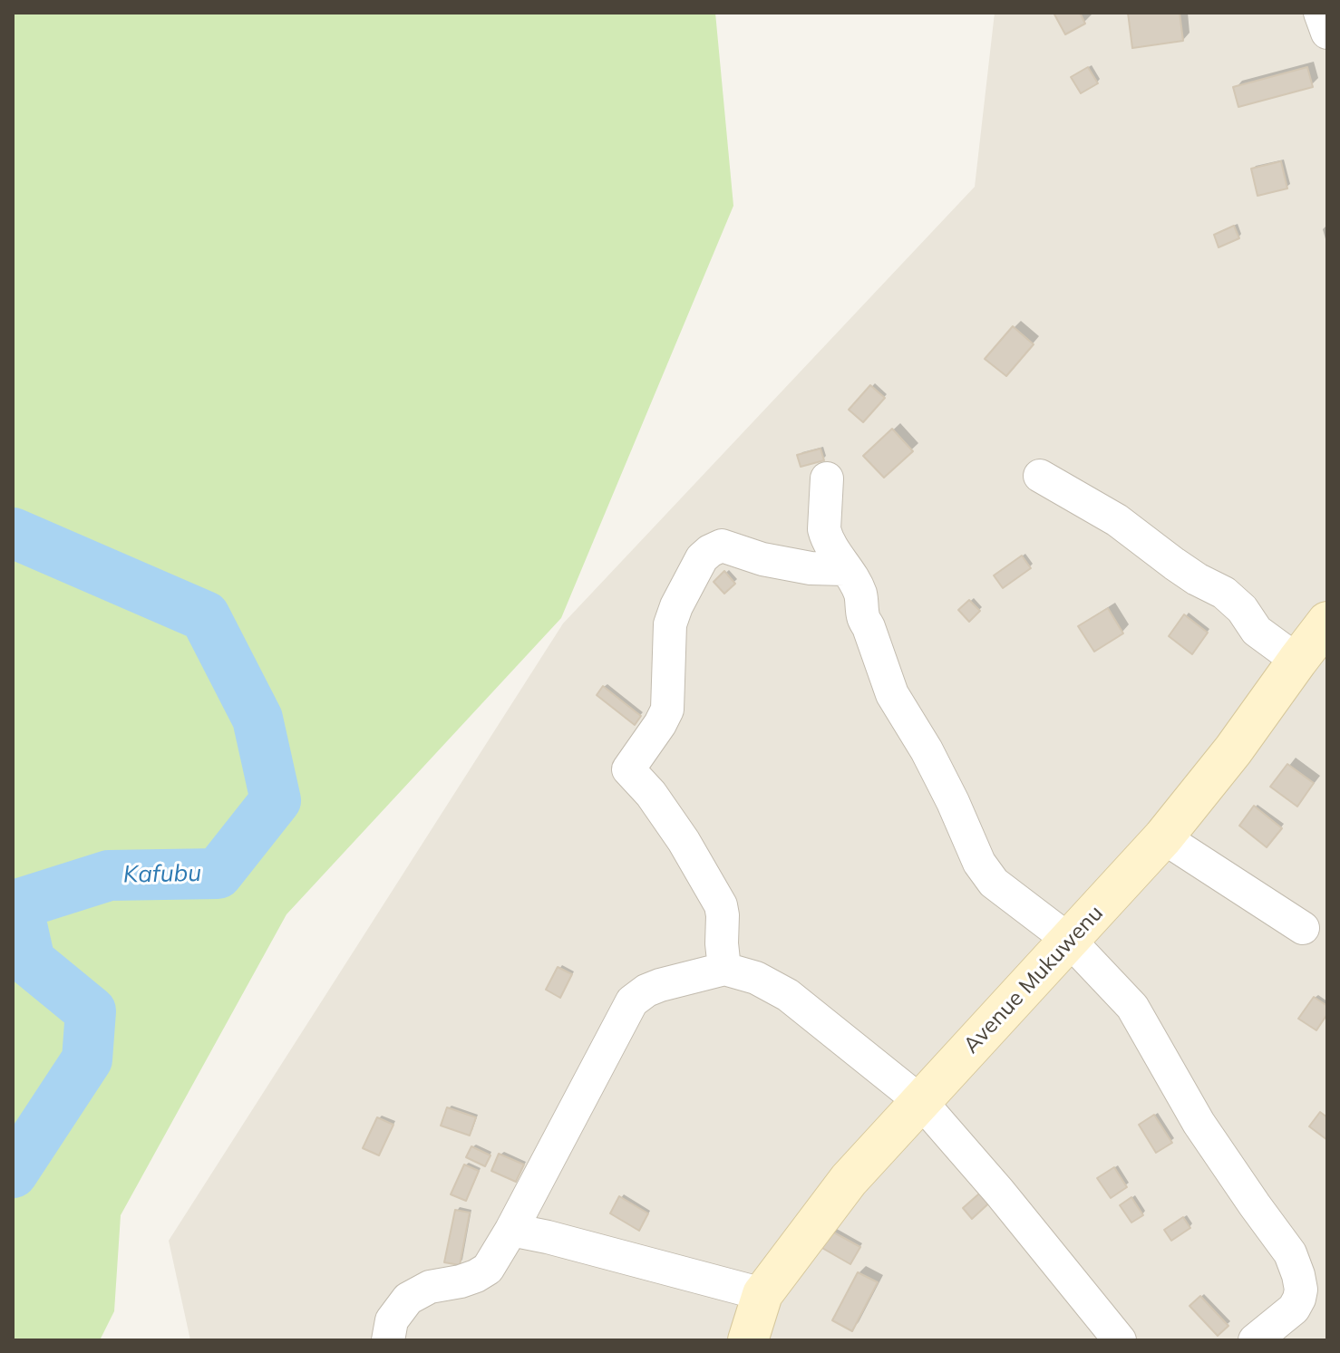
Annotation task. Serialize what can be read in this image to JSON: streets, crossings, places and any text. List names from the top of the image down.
{
  "streets": {
    "street": ["Avenue Mukuwenu"]
  },
  "water": ["Kafubu"]
}
